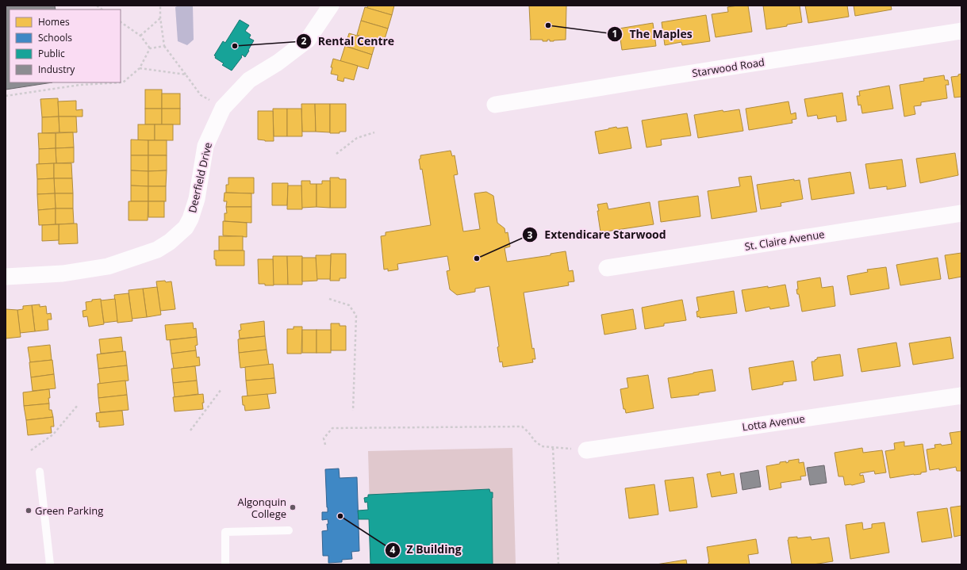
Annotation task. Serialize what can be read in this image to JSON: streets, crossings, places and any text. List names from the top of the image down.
{
  "streets": {
    "street": [
      "Starwood Road",
      "Deerfield Drive",
      "St. Claire Avenue",
      "Lotta Avenue"
    ]
  },
  "places": [
    "The Maples",
    "Rental Centre",
    "Extendicare Starwood",
    "Algonquin College",
    "Green Parking",
    "Z Building"
  ],
  "legend": [
    "Homes",
    "Schools",
    "Public",
    "Industry"
  ]
}
